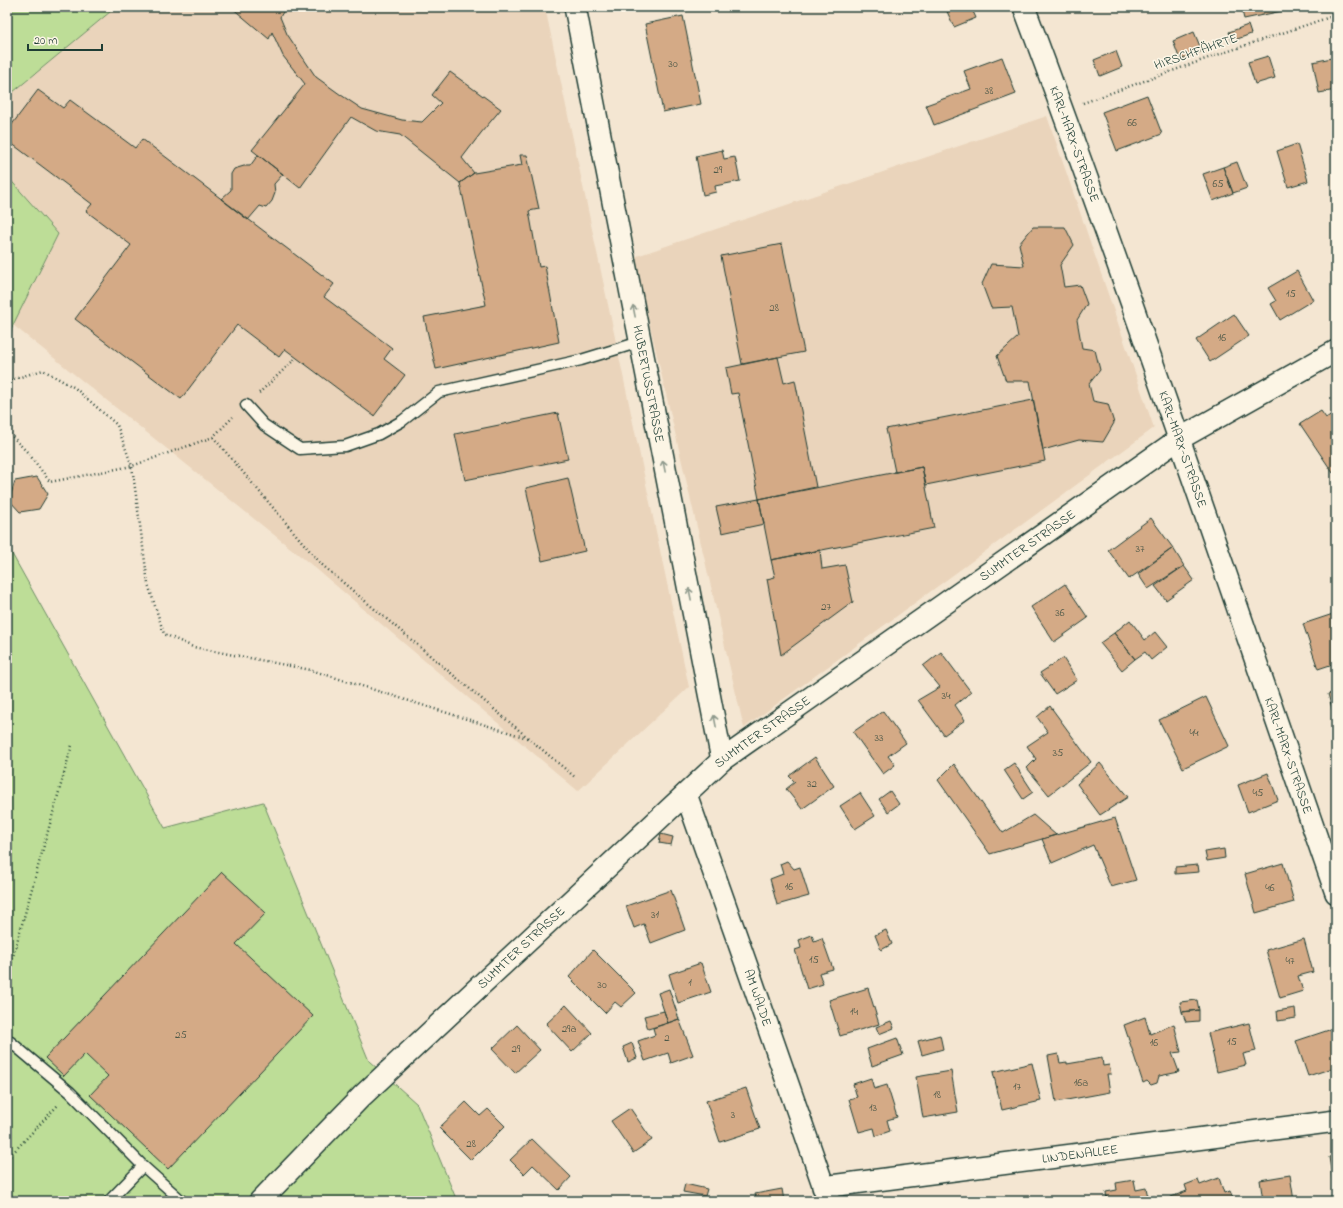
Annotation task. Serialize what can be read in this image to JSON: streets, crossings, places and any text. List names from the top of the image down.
{
  "streets": {
    "street": [
      "KARL-MARX-STRASSE",
      "HUBERTUSSTRASSE",
      "SUMMTER STRASSE",
      "AM WALDE",
      "LINDENALLEE"
    ],
    "path": ["HIRSCHFÄHRTE"]
  },
  "crossings": [
    ["HIRSCHFÄHRTE", "KARL-MARX-STRASSE"],
    ["KARL-MARX-STRASSE", "SUMMTER STRASSE"],
    ["HUBERTUSSTRASSE", "SUMMTER STRASSE"],
    ["SUMMTER STRASSE", "AM WALDE"],
    ["AM WALDE", "LINDENALLEE"]
  ],
  "one_way": ["HUBERTUSSTRASSE"],
  "house_numbers": [
    "30",
    "38",
    "66",
    "29",
    "65",
    "15",
    "28",
    "16",
    "37",
    "27",
    "36",
    "34",
    "44",
    "33",
    "35",
    "32",
    "45",
    "16",
    "46",
    "31",
    "15",
    "47",
    "1",
    "30",
    "14",
    "29a",
    "25",
    "2",
    "15",
    "16",
    "29",
    "16a",
    "17",
    "18",
    "13",
    "3",
    "28"
  ],
  "scale_bar": "20 m"
}
